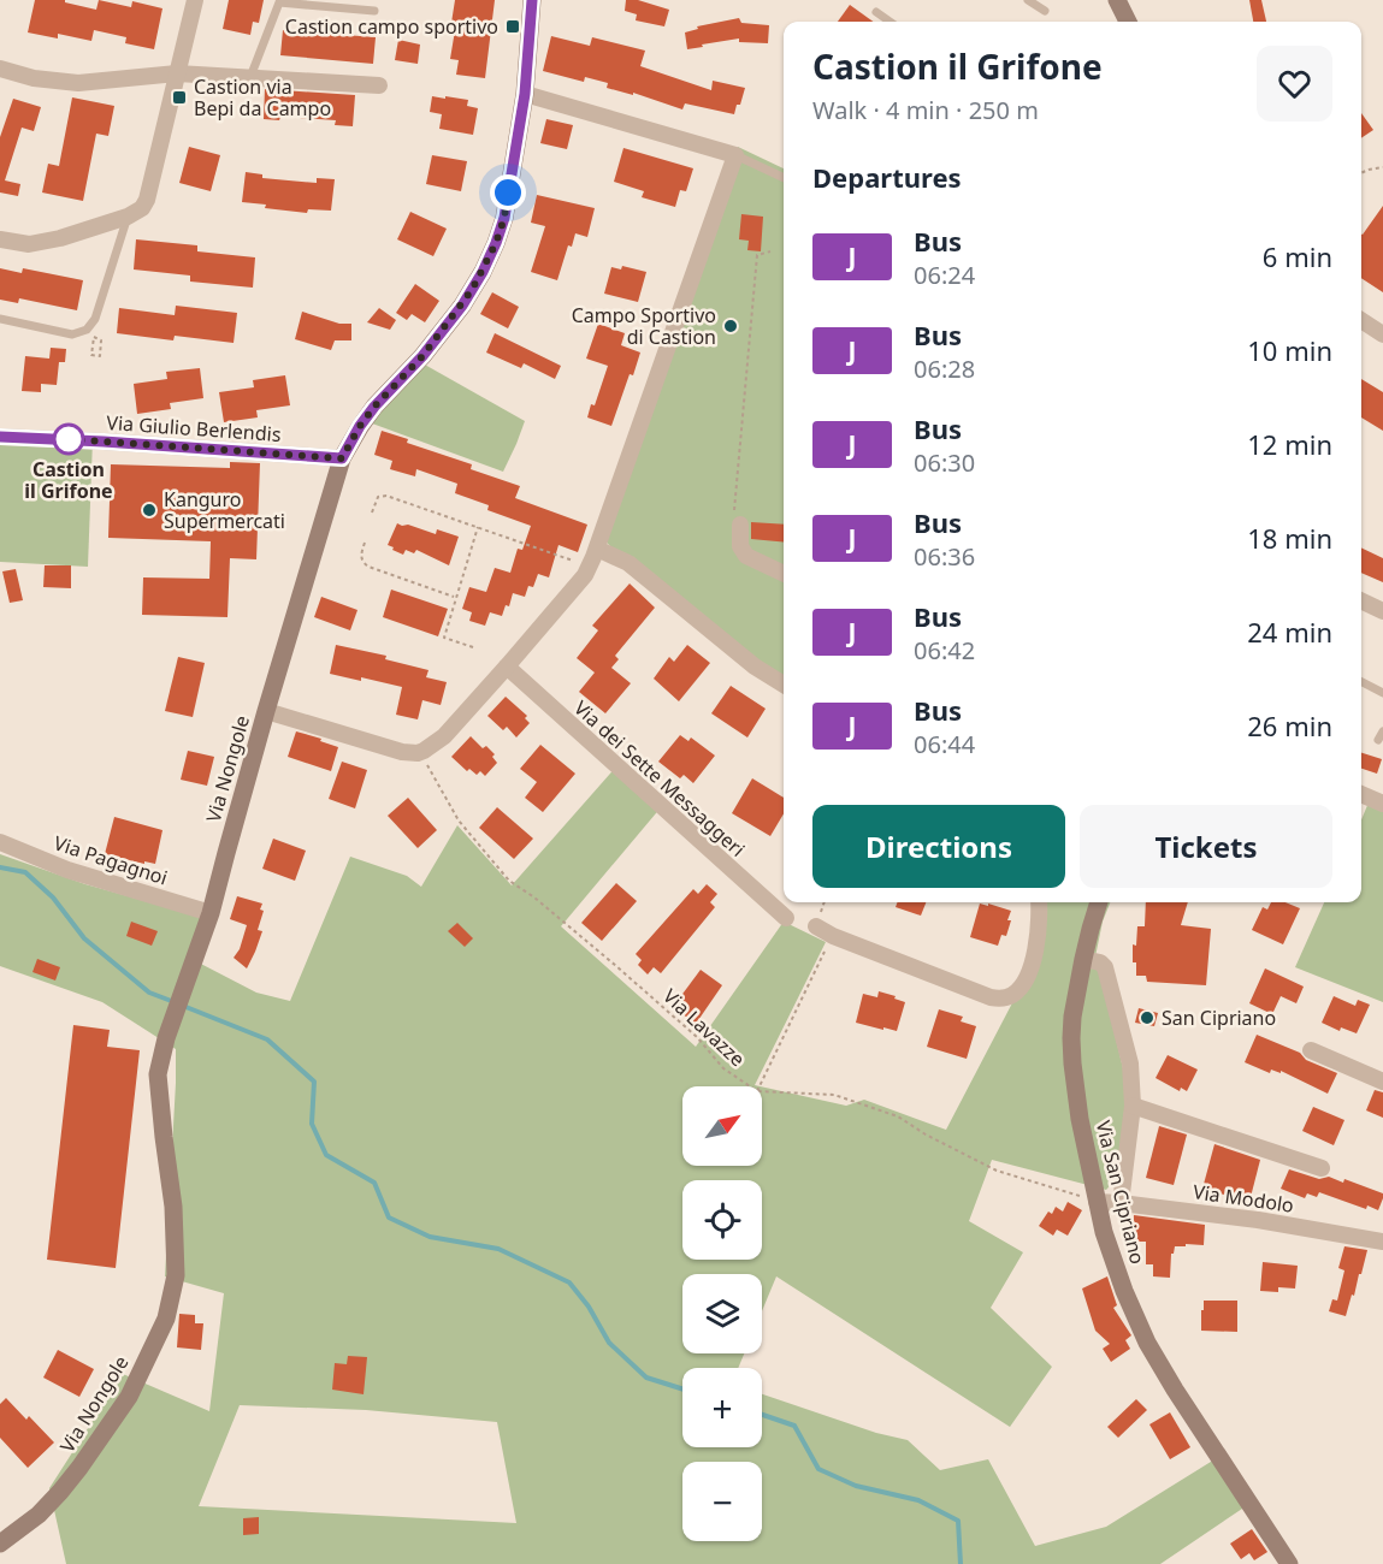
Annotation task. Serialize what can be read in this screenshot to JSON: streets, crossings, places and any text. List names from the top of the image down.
{
  "streets": {
    "street": [
      "Via Giulio Berlendis",
      "Via Nongole",
      "Via dei Sette Messaggeri",
      "Via Pagagnoi",
      "Via San Cipriano",
      "Via Modolo"
    ],
    "path": ["Via Lavazze"]
  },
  "crossings": [
    ["Via Giulio Berlendis", "Via Nongole"],
    ["Via Nongole", "Via Pagagnoi"],
    ["Via San Cipriano", "Via Modolo"]
  ],
  "places": {
    "transit": ["Castion campo sportivo", "Castion via Bepi da Campo"],
    "other": [
      "Campo Sportivo di Castion",
      "Castion il Grifone",
      "Kanguro Supermercati",
      "San Cipriano"
    ]
  },
  "lines": ["bus line J"],
  "north": "top right",
  "page": {
    "heading": [
      ["Castion il Grifone", "Walk · 4 min · 250 m"],
      "Departures"
    ],
    "list": [
      {
        "mark": "J",
        "name": "Bus",
        "note": "06:24",
        "value": "6 min"
      },
      {
        "mark": "J",
        "name": "Bus",
        "note": "06:28",
        "value": "10 min"
      },
      {
        "mark": "J",
        "name": "Bus",
        "note": "06:30",
        "value": "12 min"
      },
      {
        "mark": "J",
        "name": "Bus",
        "note": "06:36",
        "value": "18 min"
      },
      {
        "mark": "J",
        "name": "Bus",
        "note": "06:42",
        "value": "24 min"
      },
      {
        "mark": "J",
        "name": "Bus",
        "note": "06:44",
        "value": "26 min"
      }
    ],
    "buttons": ["Directions", "Tickets"],
    "map_buttons": ["+", "−"]
  }
}
